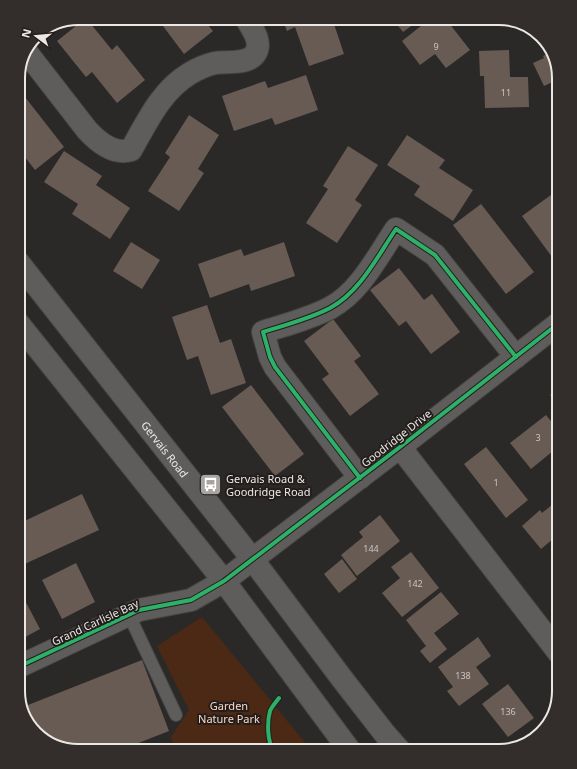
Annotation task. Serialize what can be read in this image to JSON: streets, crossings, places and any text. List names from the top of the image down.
{
  "streets": {
    "street": ["Goodridge Drive", "Gervais Road", "Grand Carlisle Bay"]
  },
  "crossings": [
    ["Goodridge Drive", "Gervais Road"],
    ["Goodridge Drive", "Grand Carlisle Bay"]
  ],
  "parks": ["Garden Nature Park"],
  "places": {
    "bus stop": ["Gervais Road & Goodridge Road"]
  },
  "house_numbers": [
    "9",
    "11",
    "3",
    "1",
    "144",
    "142",
    "138",
    "136"
  ],
  "north": "left"
}
